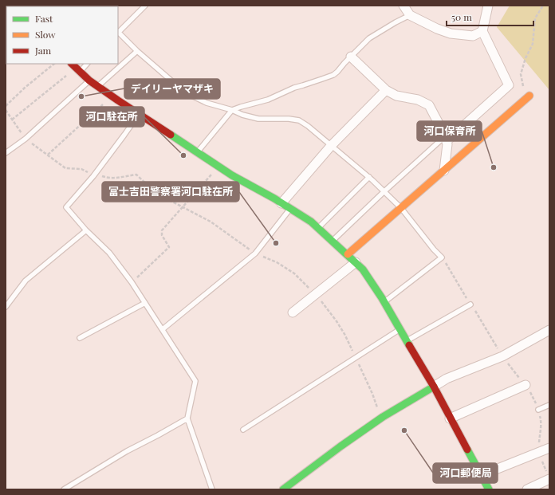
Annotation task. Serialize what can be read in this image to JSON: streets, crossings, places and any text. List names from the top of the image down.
{
  "places": [
    "デイリーヤマザキ",
    "河口駐在所",
    "河口保育所",
    "富士吉田警察署河口駐在所",
    "河口郵便局"
  ],
  "legend": ["Fast", "Slow", "Jam"],
  "scale_bar": "50 m"
}
